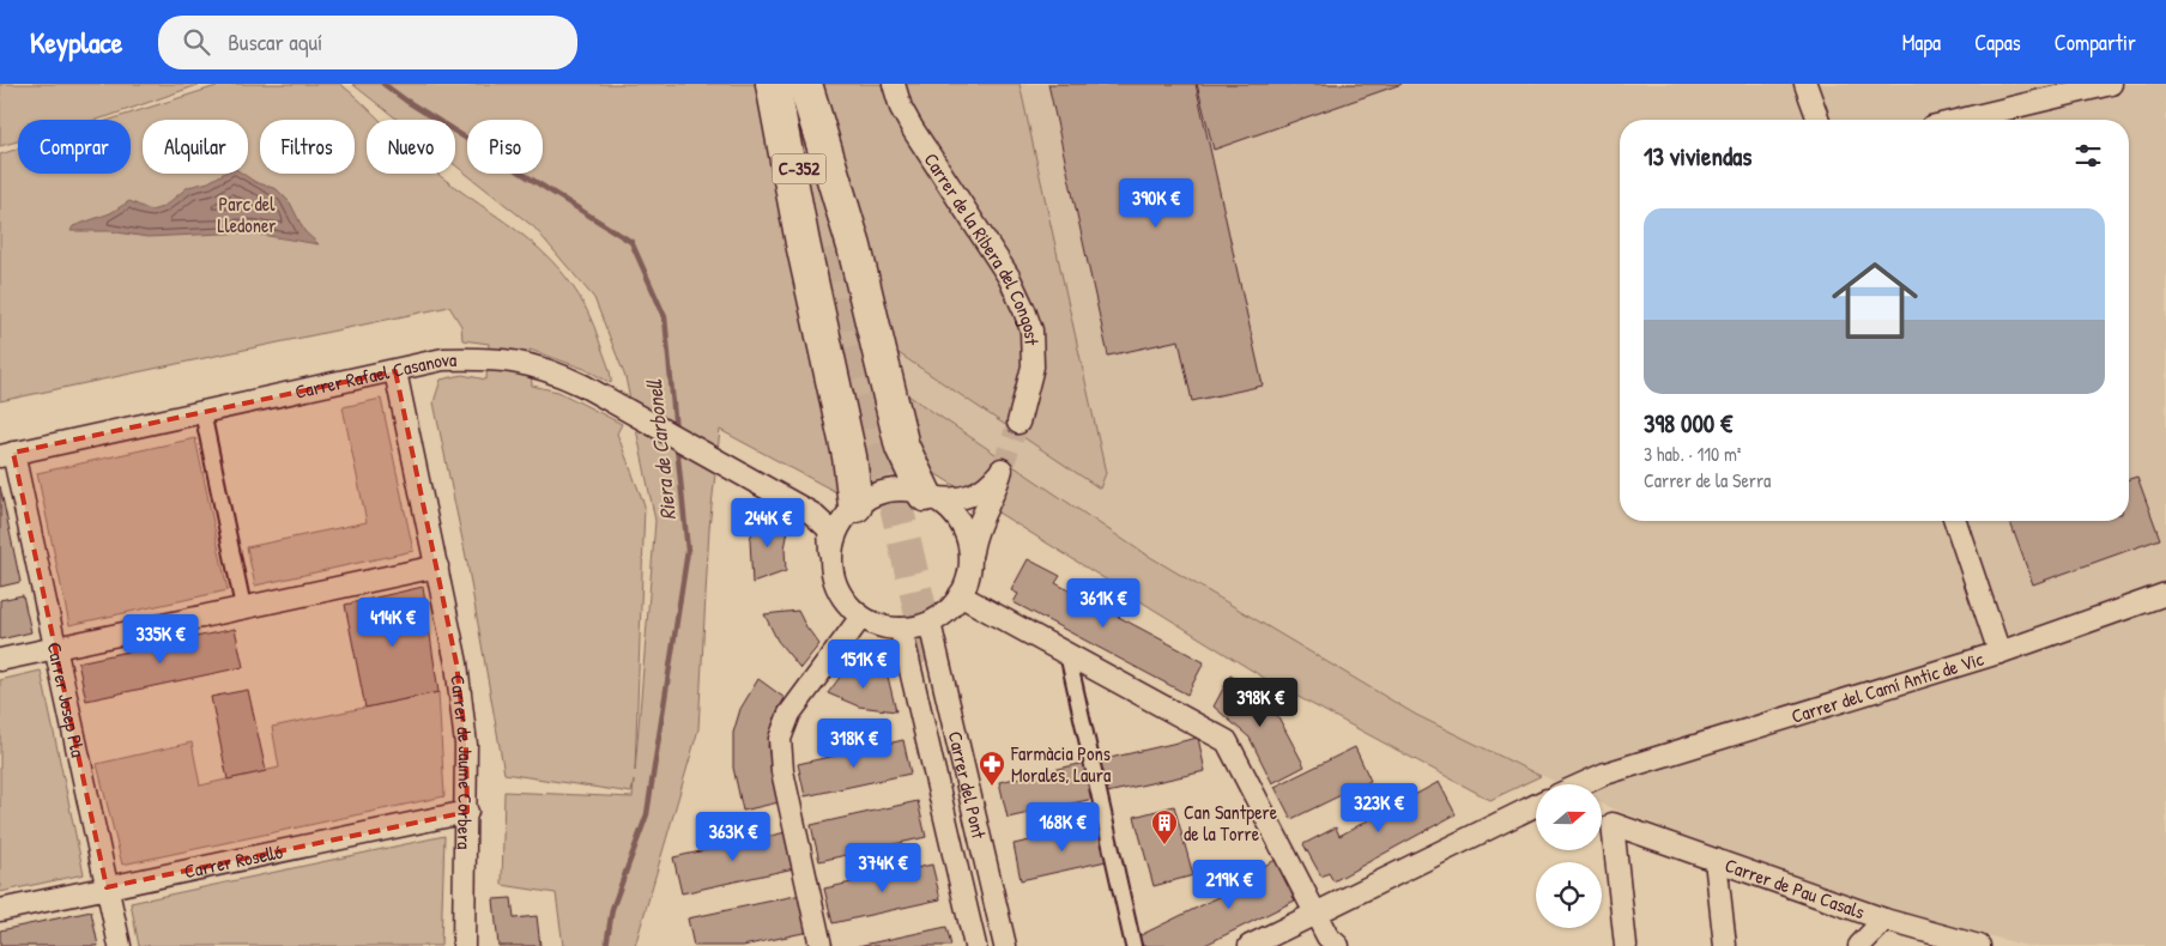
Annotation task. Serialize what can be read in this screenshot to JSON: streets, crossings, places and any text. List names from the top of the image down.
{
  "streets": {
    "highway": ["C-352"],
    "street": [
      "Carrer de la Ribera del Congost",
      "Carrer Rafael Casanova",
      "Carrer del Camí Antic de Vic",
      "Carrer Josep Pla",
      "Carrer de Jaume Corbera",
      "Carrer del Pont",
      "Carrer Roselló",
      "Carrer de Pau Casals"
    ]
  },
  "crossings": [
    ["Carrer Rafael Casanova", "Carrer Josep Pla"],
    ["Carrer Rafael Casanova", "Carrer de Jaume Corbera"],
    ["Carrer Josep Pla", "Carrer Roselló"],
    ["Carrer de Jaume Corbera", "Carrer Roselló"]
  ],
  "water": ["Riera de Carbonell"],
  "parks": ["Parc del Lledoner"],
  "places": {
    "pharmacy": ["Farmàcia Pons Morales, Laura"],
    "building": ["Can Santpere de la Torre"]
  },
  "north": "right",
  "page": {
    "header": "Keyplace",
    "search": "Buscar aquí",
    "nav": ["Mapa", "Capas", "Compartir"],
    "chip": [
      "Comprar",
      "Alquilar",
      "Filtros",
      "Nuevo",
      "Piso"
    ],
    "heading": "13 viviendas",
    "price": [
      "390K €",
      "244K €",
      "361K €",
      "414K €",
      "335K €",
      "151K €",
      "398K €",
      "318K €",
      "323K €",
      "168K €",
      "363K €",
      "374K €",
      "219K €"
    ],
    "list": [
      {
        "name": "398 000 €",
        "note": "3 hab. · 110 m² · Carrer de la Serra"
      }
    ]
  }
}
